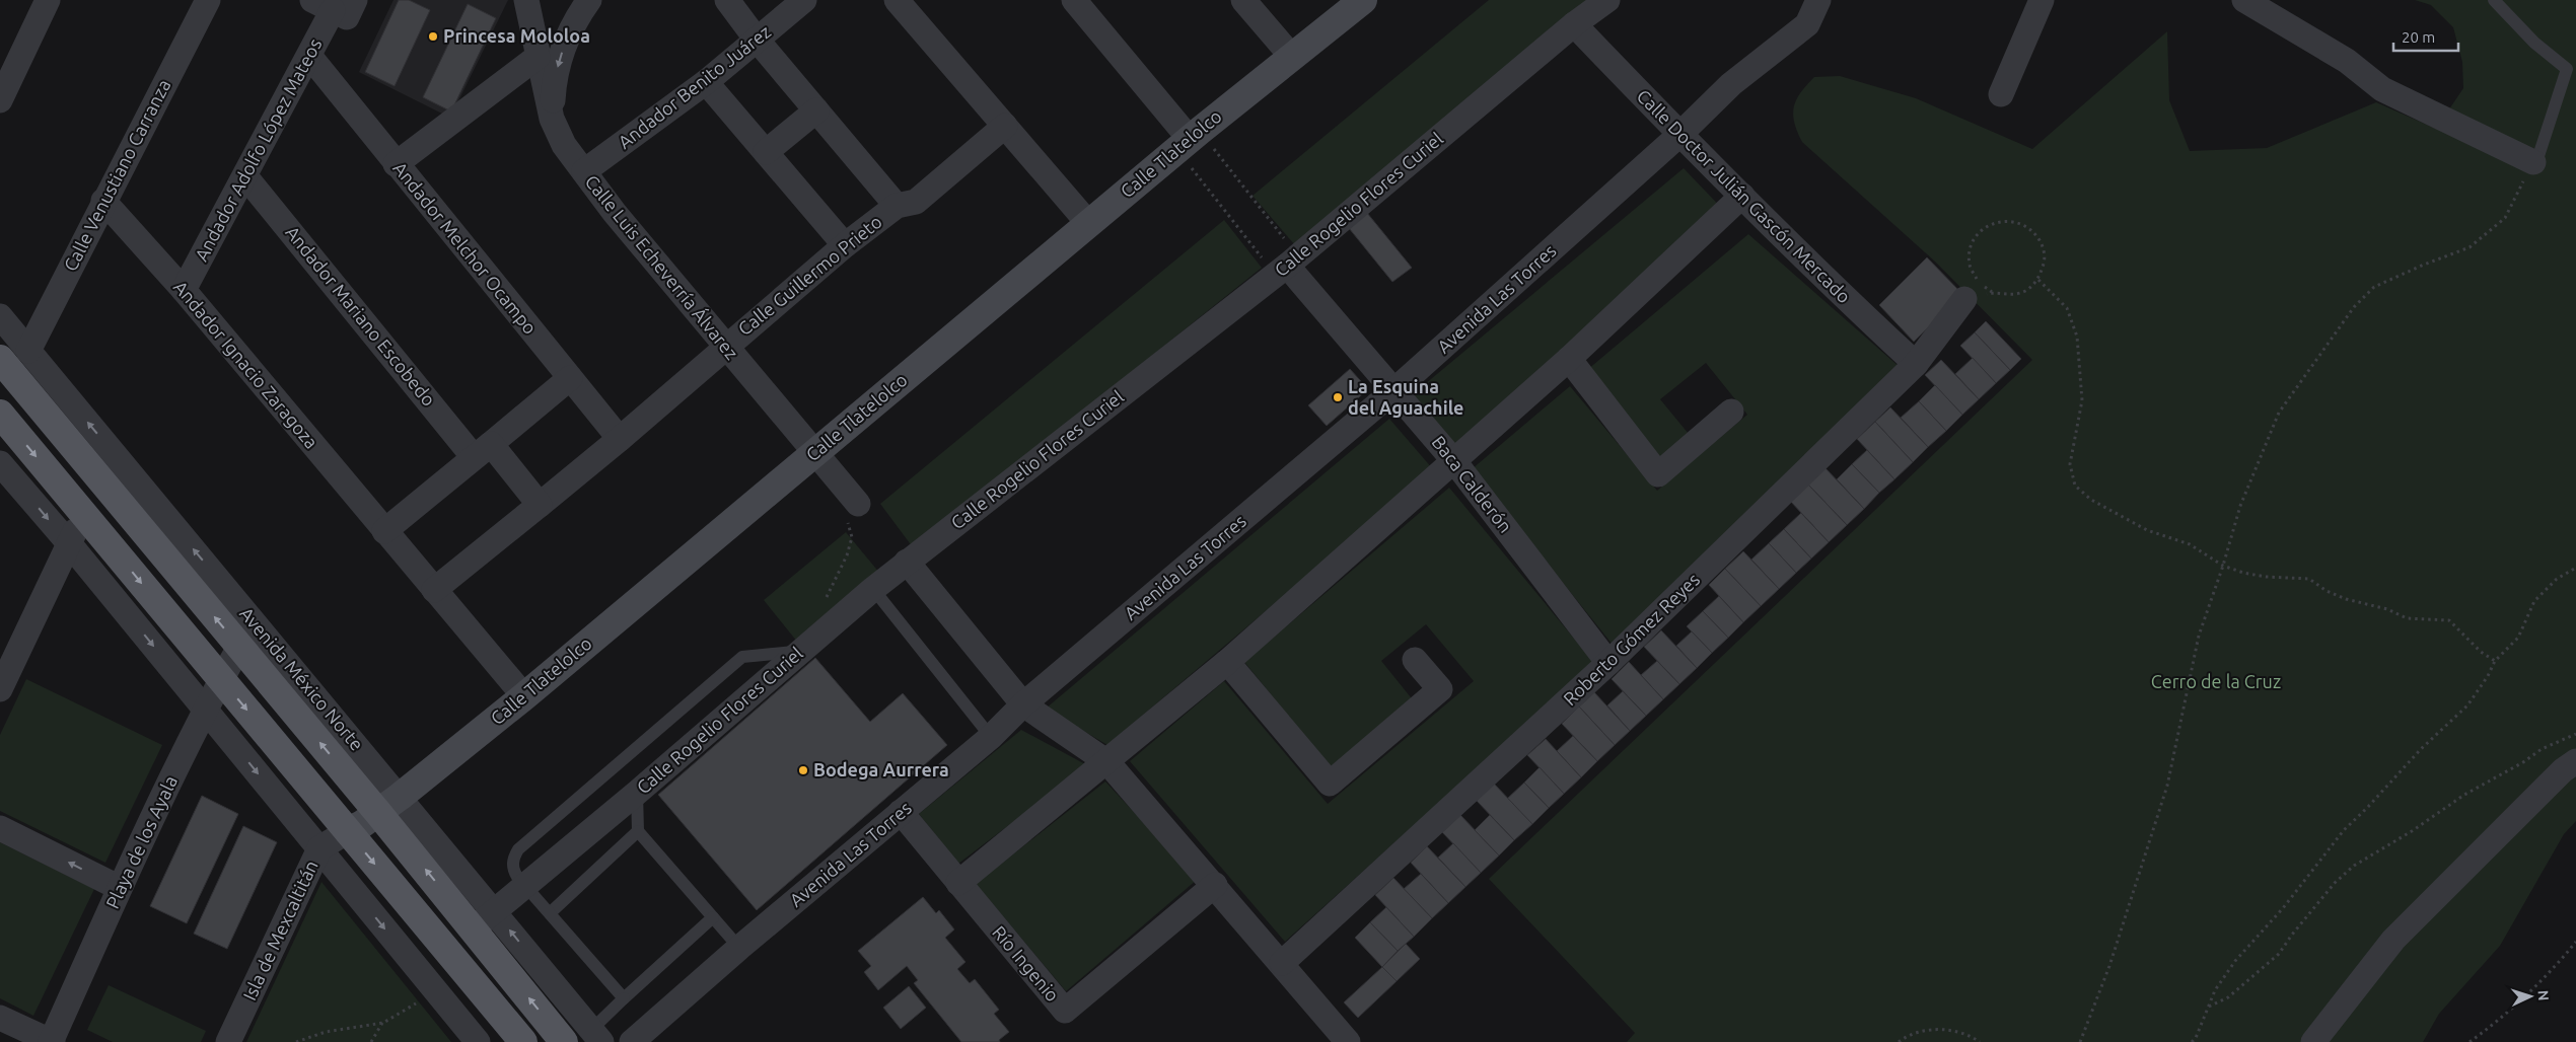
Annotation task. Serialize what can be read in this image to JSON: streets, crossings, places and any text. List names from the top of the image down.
{
  "streets": {
    "main road": ["Avenida México Norte"],
    "street": [
      "Andador Benito Juárez",
      "Andador Adolfo López Mateos",
      "Calle Tlatelolco",
      "Calle Venustiano Carranza",
      "Calle Doctor Julián Gascón Mercado",
      "Calle Rogelio Flores Curiel",
      "Andador Melchor Ocampo",
      "Calle Luis Echeverría Álvarez",
      "Calle Guillermo Prieto",
      "Avenida Las Torres",
      "Andador Mariano Escobedo",
      "Andador Ignacio Zaragoza",
      "Baca Calderón",
      "Roberto Gómez Reyes",
      "Playa de los Ayala",
      "Isla de Mexcaltitán",
      "Río Ingenio"
    ]
  },
  "crossings": [
    ["Andador Benito Juárez", "Calle Luis Echeverría Álvarez"],
    ["Andador Adolfo López Mateos", "Andador Melchor Ocampo"],
    ["Andador Adolfo López Mateos", "Andador Mariano Escobedo"],
    ["Andador Adolfo López Mateos", "Andador Ignacio Zaragoza"],
    ["Calle Tlatelolco", "Calle Luis Echeverría Álvarez"],
    ["Calle Tlatelolco", "Andador Ignacio Zaragoza"],
    ["Calle Tlatelolco", "Avenida México Norte"],
    ["Calle Tlatelolco", "Isla de Mexcaltitán"],
    ["Calle Venustiano Carranza", "Andador Ignacio Zaragoza"],
    ["Calle Venustiano Carranza", "Avenida México Norte"],
    ["Calle Doctor Julián Gascón Mercado", "Calle Rogelio Flores Curiel"],
    ["Calle Doctor Julián Gascón Mercado", "Avenida Las Torres"],
    ["Calle Doctor Julián Gascón Mercado", "Roberto Gómez Reyes"],
    ["Calle Rogelio Flores Curiel", "Baca Calderón"],
    ["Calle Rogelio Flores Curiel", "Avenida México Norte"],
    ["Andador Melchor Ocampo", "Calle Guillermo Prieto"],
    ["Calle Luis Echeverría Álvarez", "Calle Guillermo Prieto"],
    ["Avenida Las Torres", "Baca Calderón"],
    ["Avenida Las Torres", "Río Ingenio"],
    ["Baca Calderón", "Roberto Gómez Reyes"],
    ["Avenida México Norte", "Playa de los Ayala"]
  ],
  "parks": ["Cerro de la Cruz"],
  "places": ["Princesa Mololoa", "La Esquina del Aguachile", "Bodega Aurrera"],
  "scale_bar": "20 m",
  "north": "right"
}
